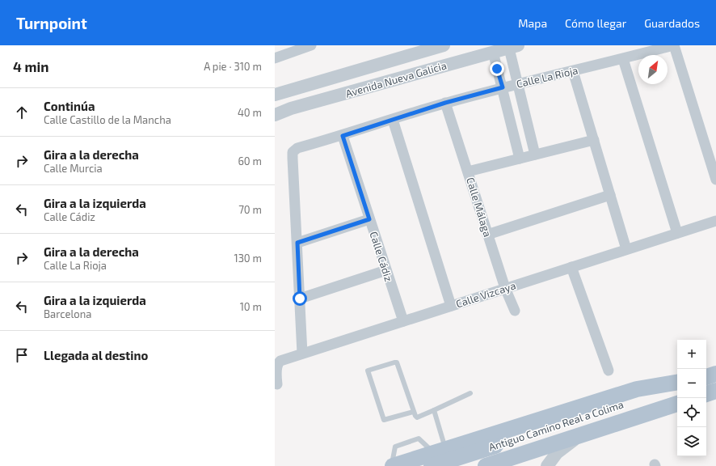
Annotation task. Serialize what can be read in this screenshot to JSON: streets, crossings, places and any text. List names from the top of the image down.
{
  "streets": {
    "main road": ["Antiguo Camino Real a Colima"],
    "street": [
      "Calle La Rioja",
      "Avenida Nueva Galicia",
      "Calle Málaga",
      "Calle Cádiz",
      "Calle Vizcaya"
    ]
  },
  "crossings": [
    ["Calle La Rioja", "Calle Málaga"],
    ["Calle La Rioja", "Calle Cádiz"],
    ["Calle Málaga", "Calle Vizcaya"],
    ["Calle Cádiz", "Calle Vizcaya"]
  ],
  "north": "top right",
  "page": {
    "header": "Turnpoint",
    "nav": ["Mapa", "Cómo llegar", "Guardados"],
    "heading": ["4 min", "A pie · 310 m"],
    "list": [
      ["Continúa", "Calle Castillo de la Mancha", "40 m"],
      ["Gira a la derecha", "Calle Murcia", "60 m"],
      ["Gira a la izquierda", "Calle Cádiz", "70 m"],
      ["Gira a la derecha", "Calle La Rioja", "130 m"],
      ["Gira a la izquierda", "Barcelona", "10 m"],
      "Llegada al destino"
    ],
    "map_buttons": ["+", "−"]
  }
}
